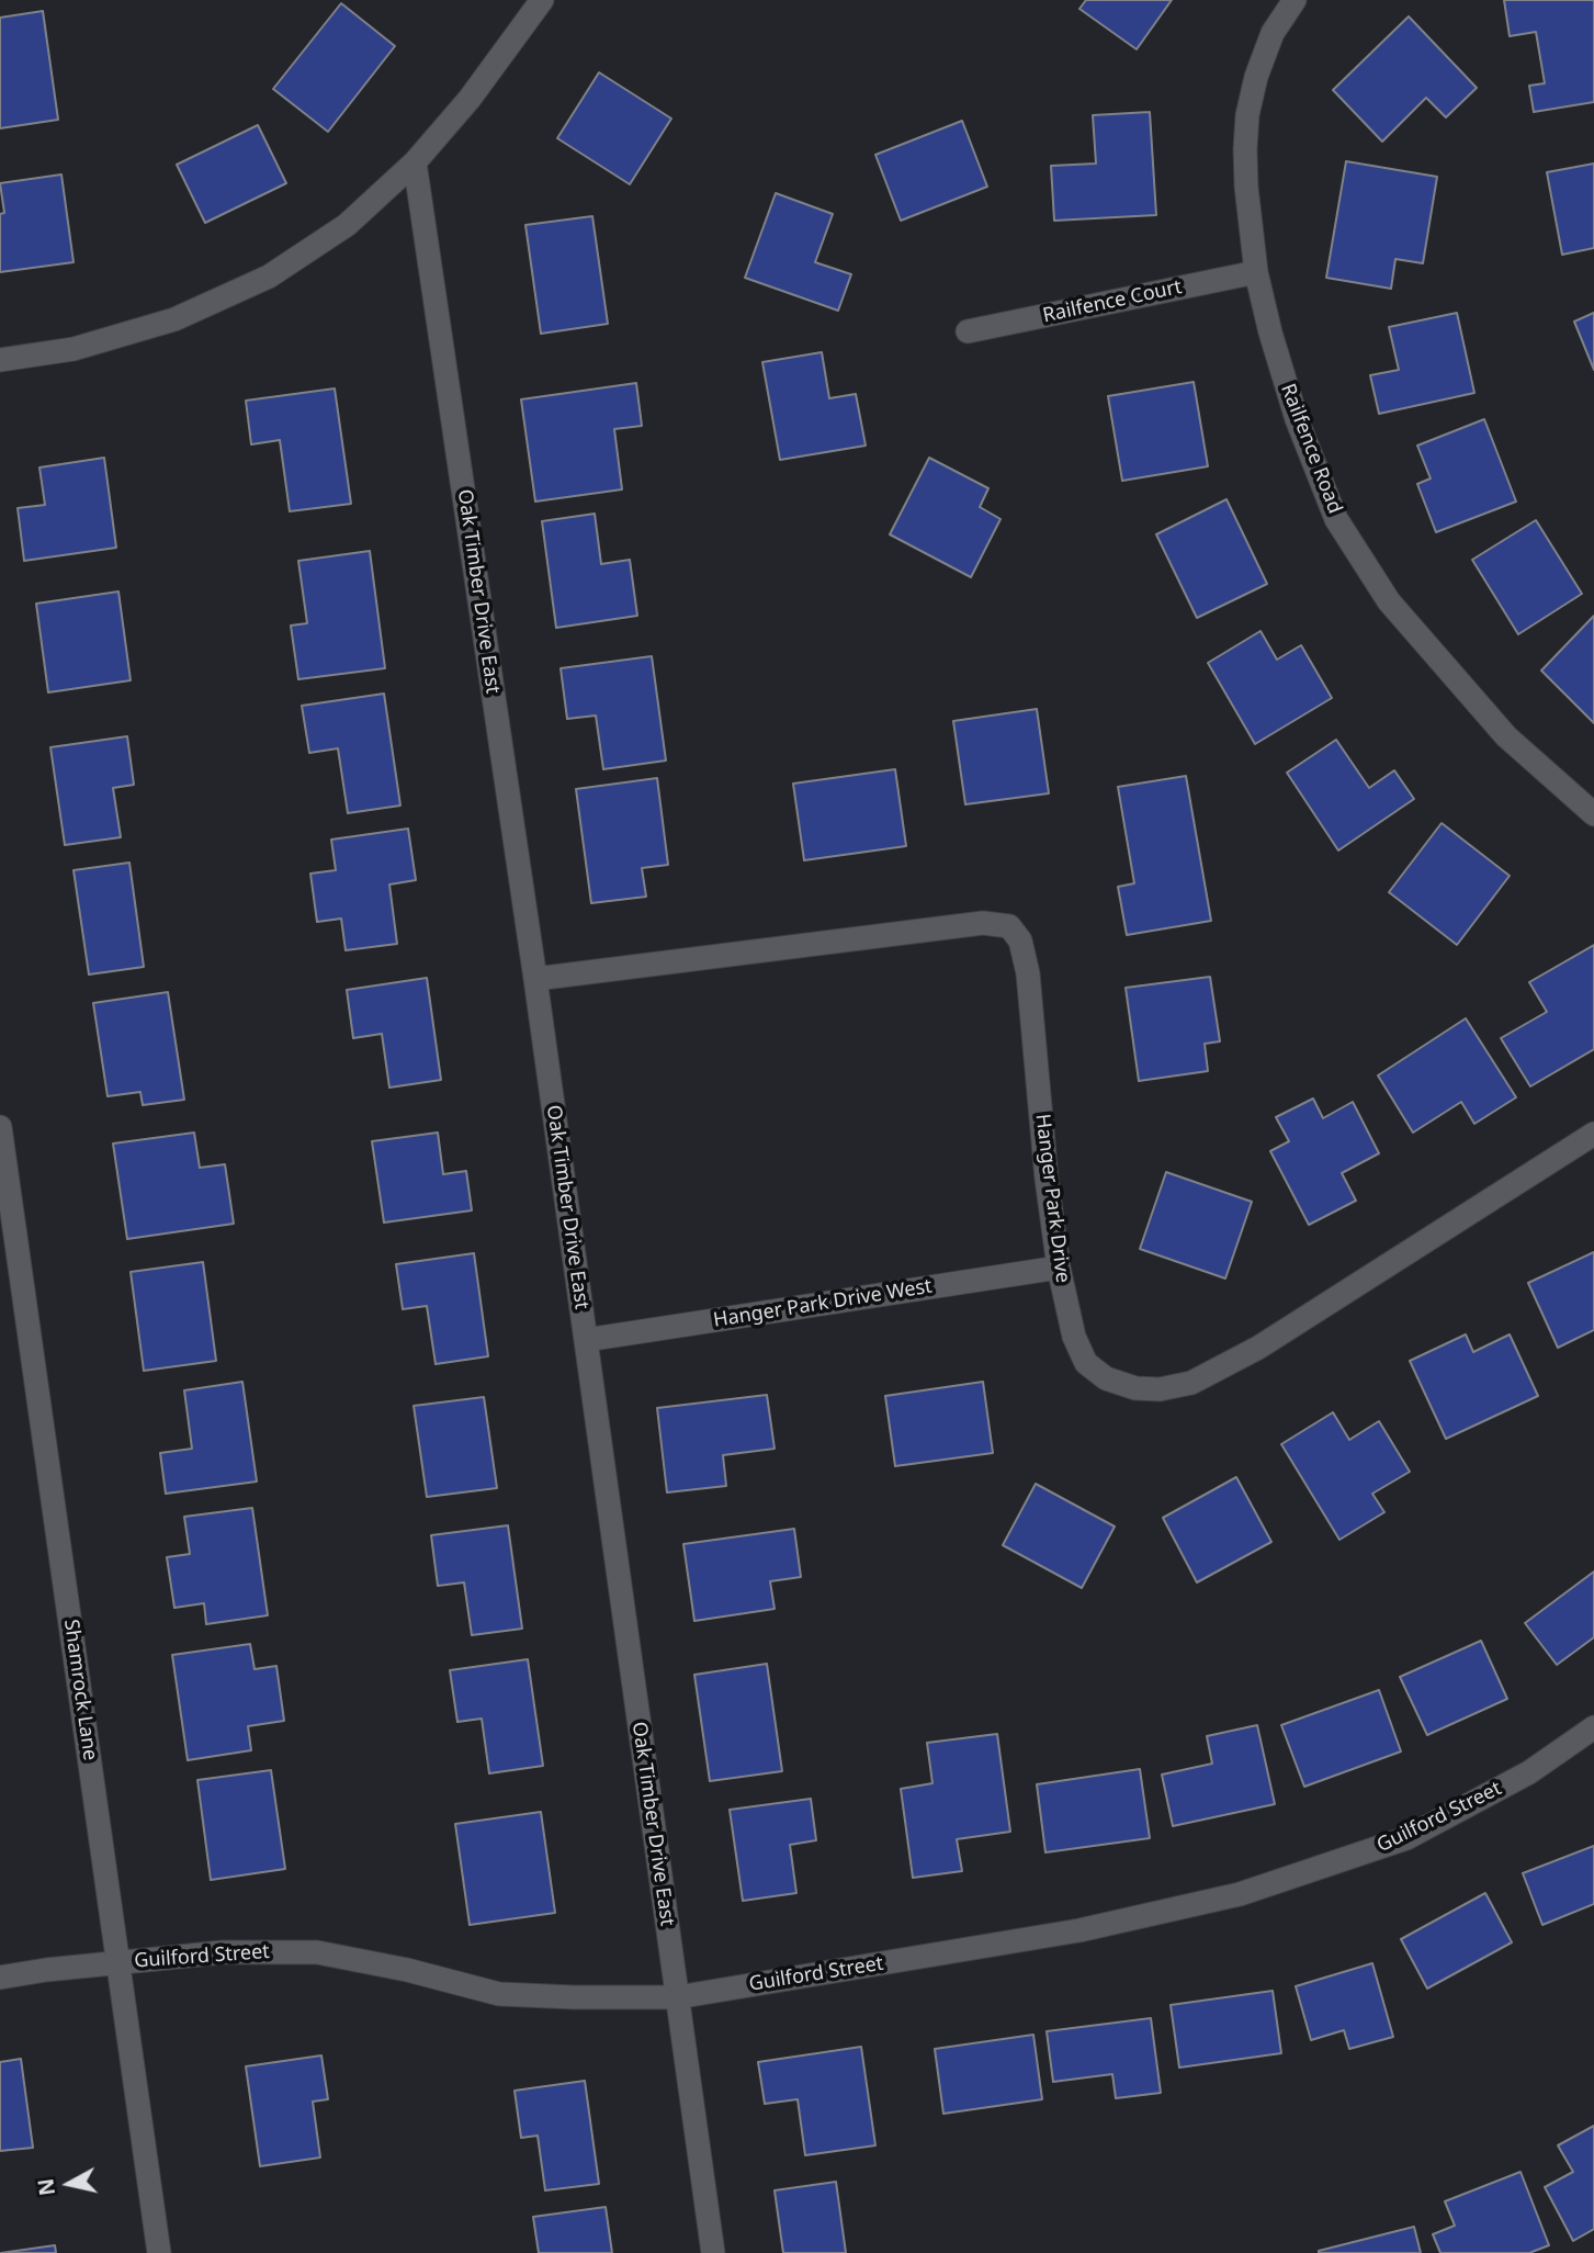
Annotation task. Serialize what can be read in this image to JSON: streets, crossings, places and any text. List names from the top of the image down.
{
  "streets": {
    "street": [
      "Railfence Court",
      "Railfence Road",
      "Oak Timber Drive East",
      "Hanger Park Drive",
      "Hanger Park Drive West",
      "Shamrock Lane",
      "Guilford Street"
    ]
  },
  "crossings": [
    ["Railfence Court", "Railfence Road"],
    ["Oak Timber Drive East", "Hanger Park Drive"],
    ["Oak Timber Drive East", "Hanger Park Drive West"],
    ["Oak Timber Drive East", "Guilford Street"],
    ["Hanger Park Drive", "Hanger Park Drive West"],
    ["Shamrock Lane", "Guilford Street"]
  ],
  "north": "left"
}
